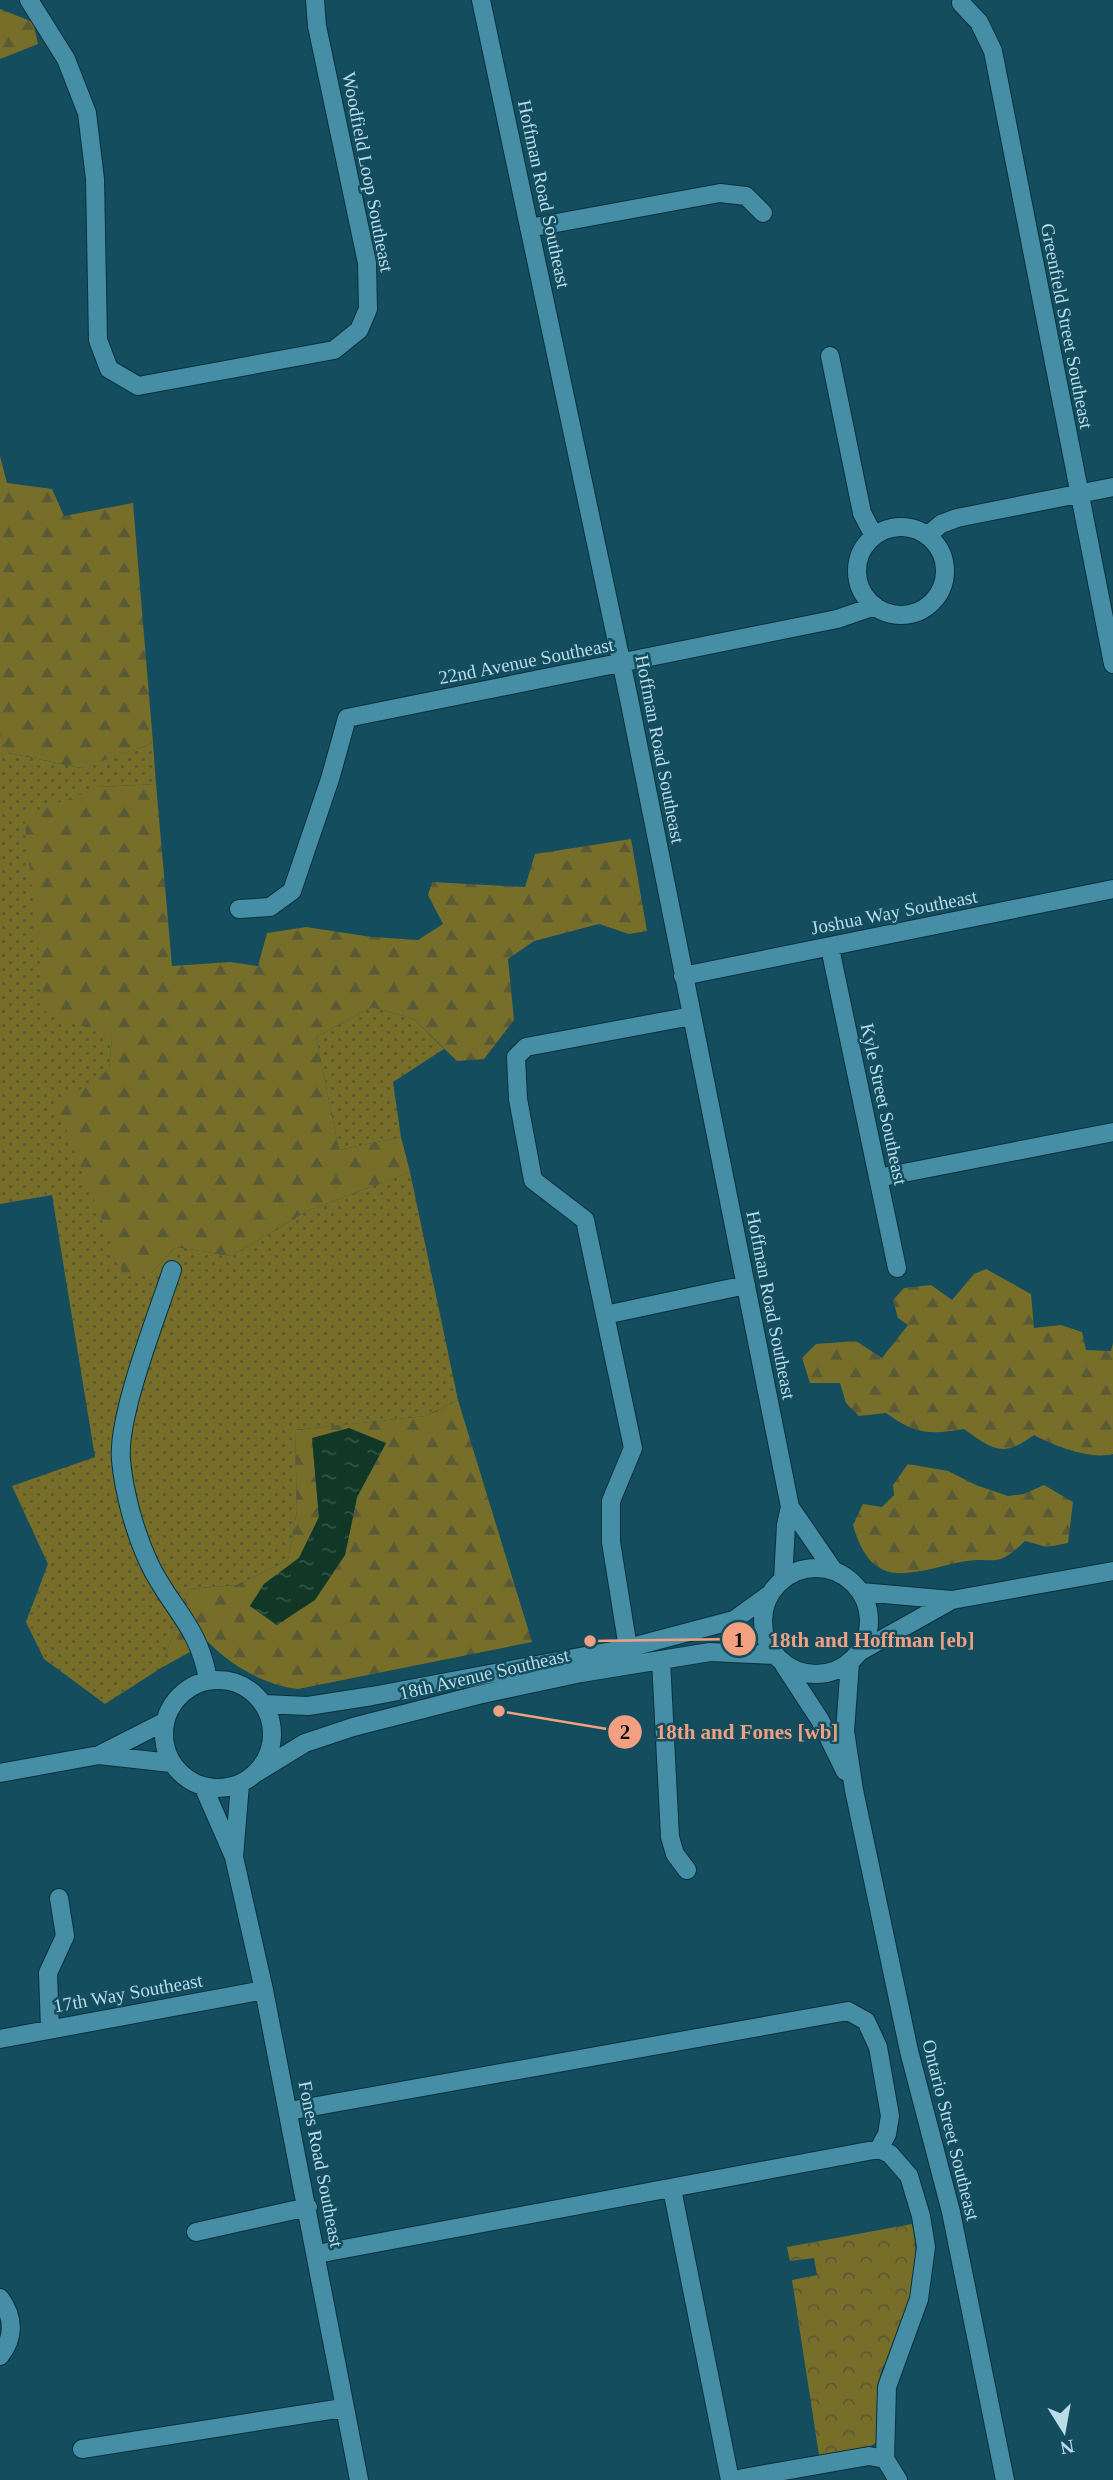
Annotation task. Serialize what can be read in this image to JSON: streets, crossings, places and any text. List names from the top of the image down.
{
  "streets": {
    "street": [
      "Woodfield Loop Southeast",
      "Hoffman Road Southeast",
      "Greenfield Street Southeast",
      "22nd Avenue Southeast",
      "Joshua Way Southeast",
      "Kyle Street Southeast",
      "18th Avenue Southeast",
      "17th Way Southeast",
      "Ontario Street Southeast",
      "Fones Road Southeast"
    ]
  },
  "crossings": [
    ["Hoffman Road Southeast", "22nd Avenue Southeast"],
    ["Hoffman Road Southeast", "Joshua Way Southeast"],
    ["Hoffman Road Southeast", "18th Avenue Southeast"],
    ["Hoffman Road Southeast", "Ontario Street Southeast"],
    ["Joshua Way Southeast", "Kyle Street Southeast"],
    ["18th Avenue Southeast", "Ontario Street Southeast"],
    ["18th Avenue Southeast", "Fones Road Southeast"],
    ["17th Way Southeast", "Fones Road Southeast"]
  ],
  "places": ["18th and Hoffman [eb]", "18th and Fones [wb]"],
  "north": "bottom"
}
